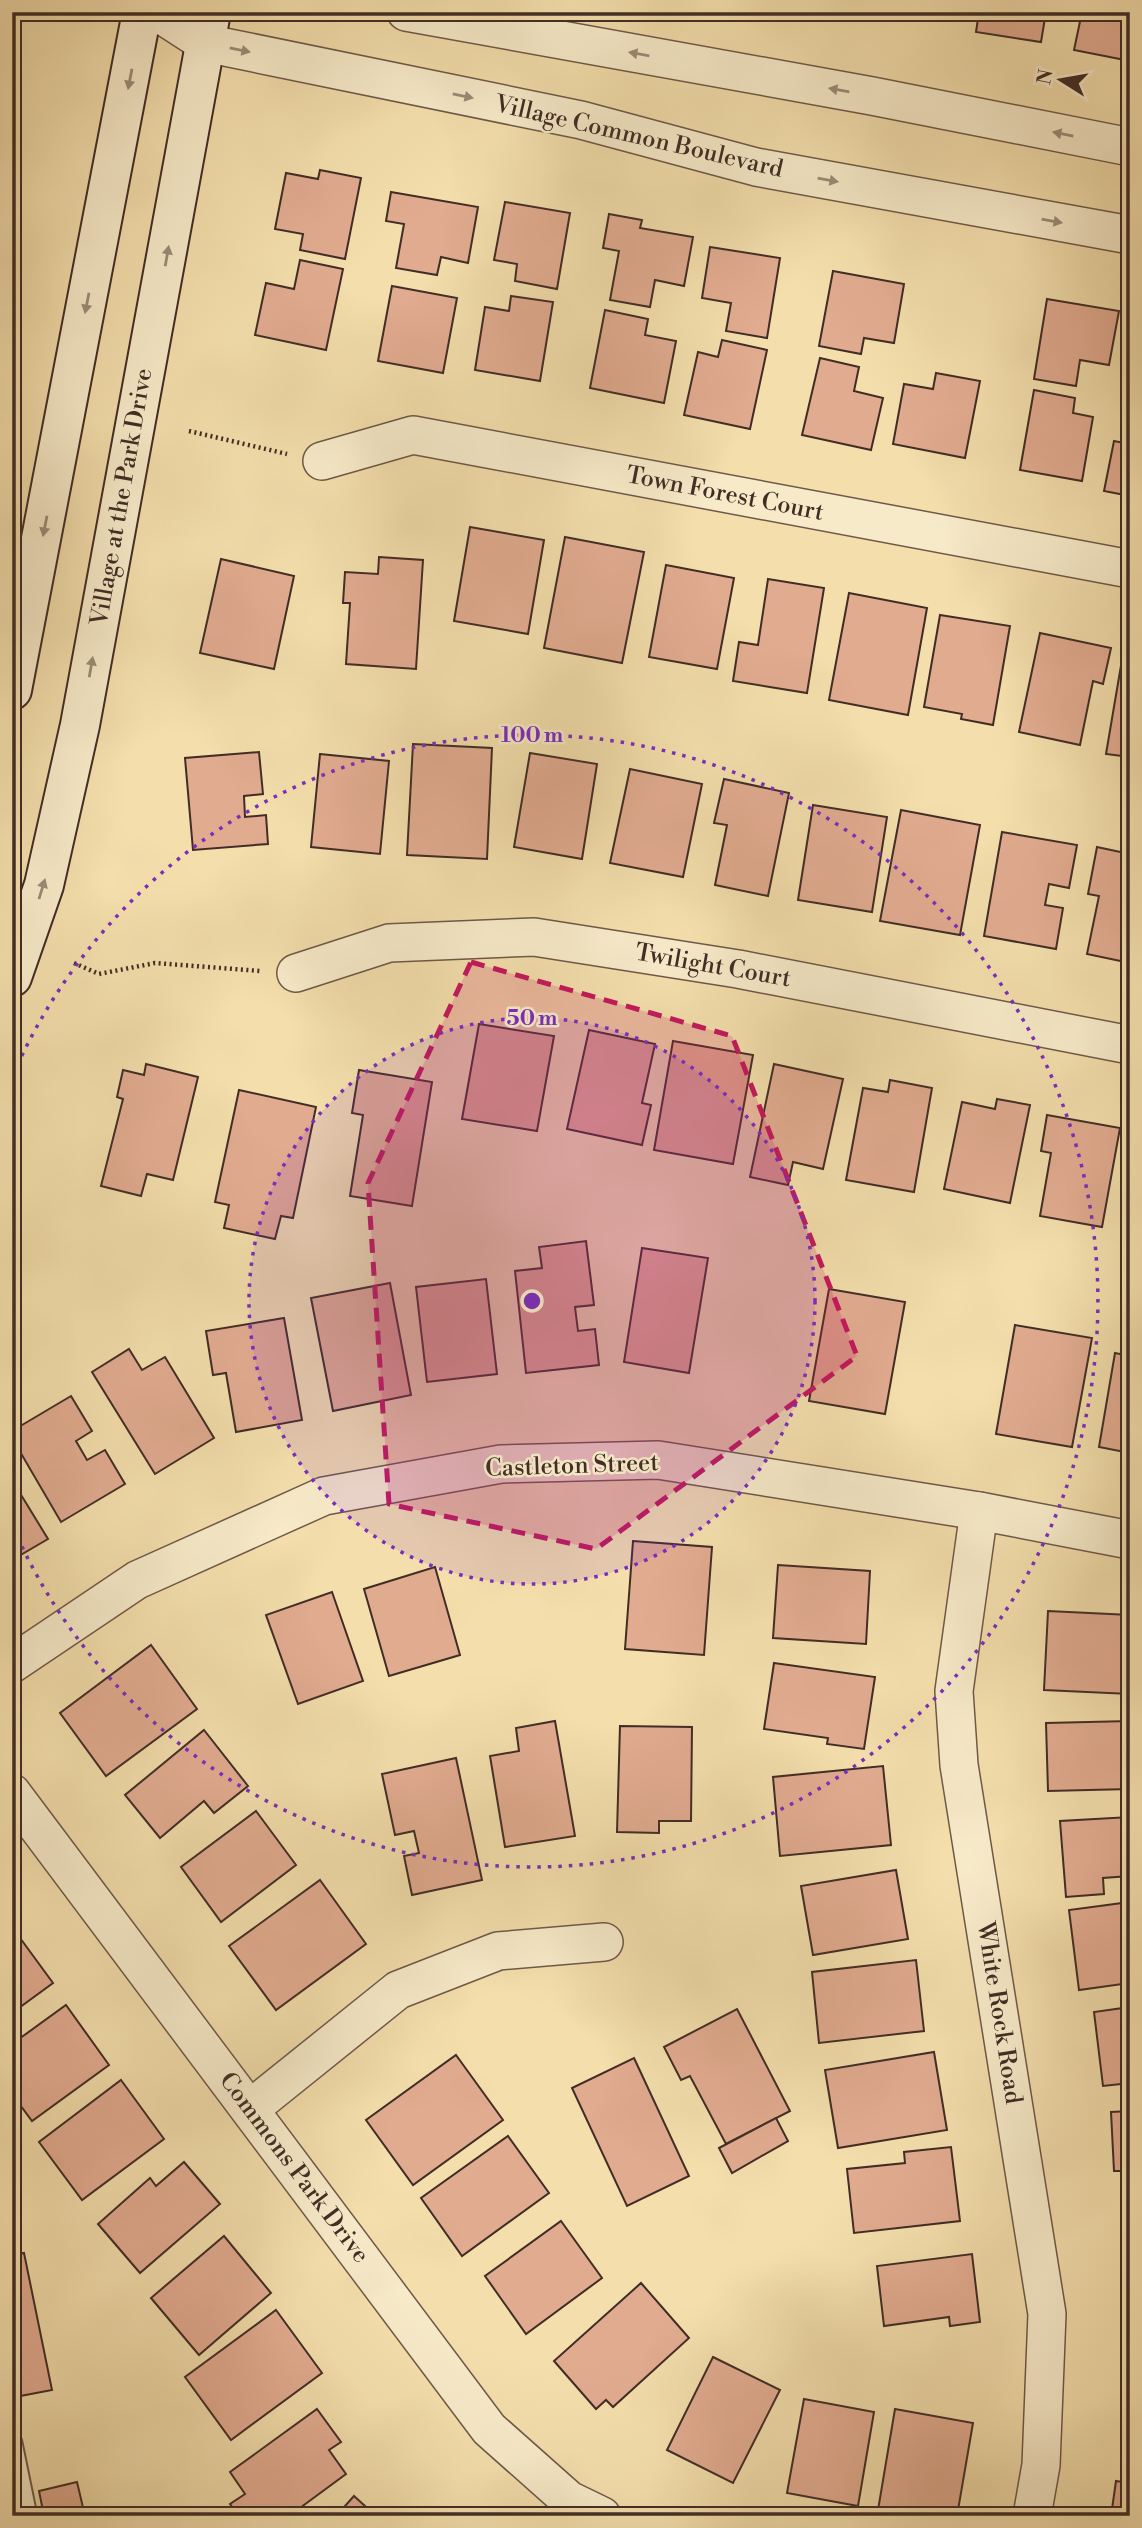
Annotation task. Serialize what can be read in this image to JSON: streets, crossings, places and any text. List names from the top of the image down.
{
  "streets": {
    "street": [
      "Village Common Boulevard",
      "Town Forest Court",
      "Village at the Park Drive",
      "Twilight Court",
      "Castleton Street",
      "White Rock Road",
      "Commons Park Drive"
    ]
  },
  "crossings": [
    ["Village Common Boulevard", "Village at the Park Drive"],
    ["Castleton Street", "White Rock Road"]
  ],
  "north": "left",
  "rings": ["100 m", "50 m"]
}
